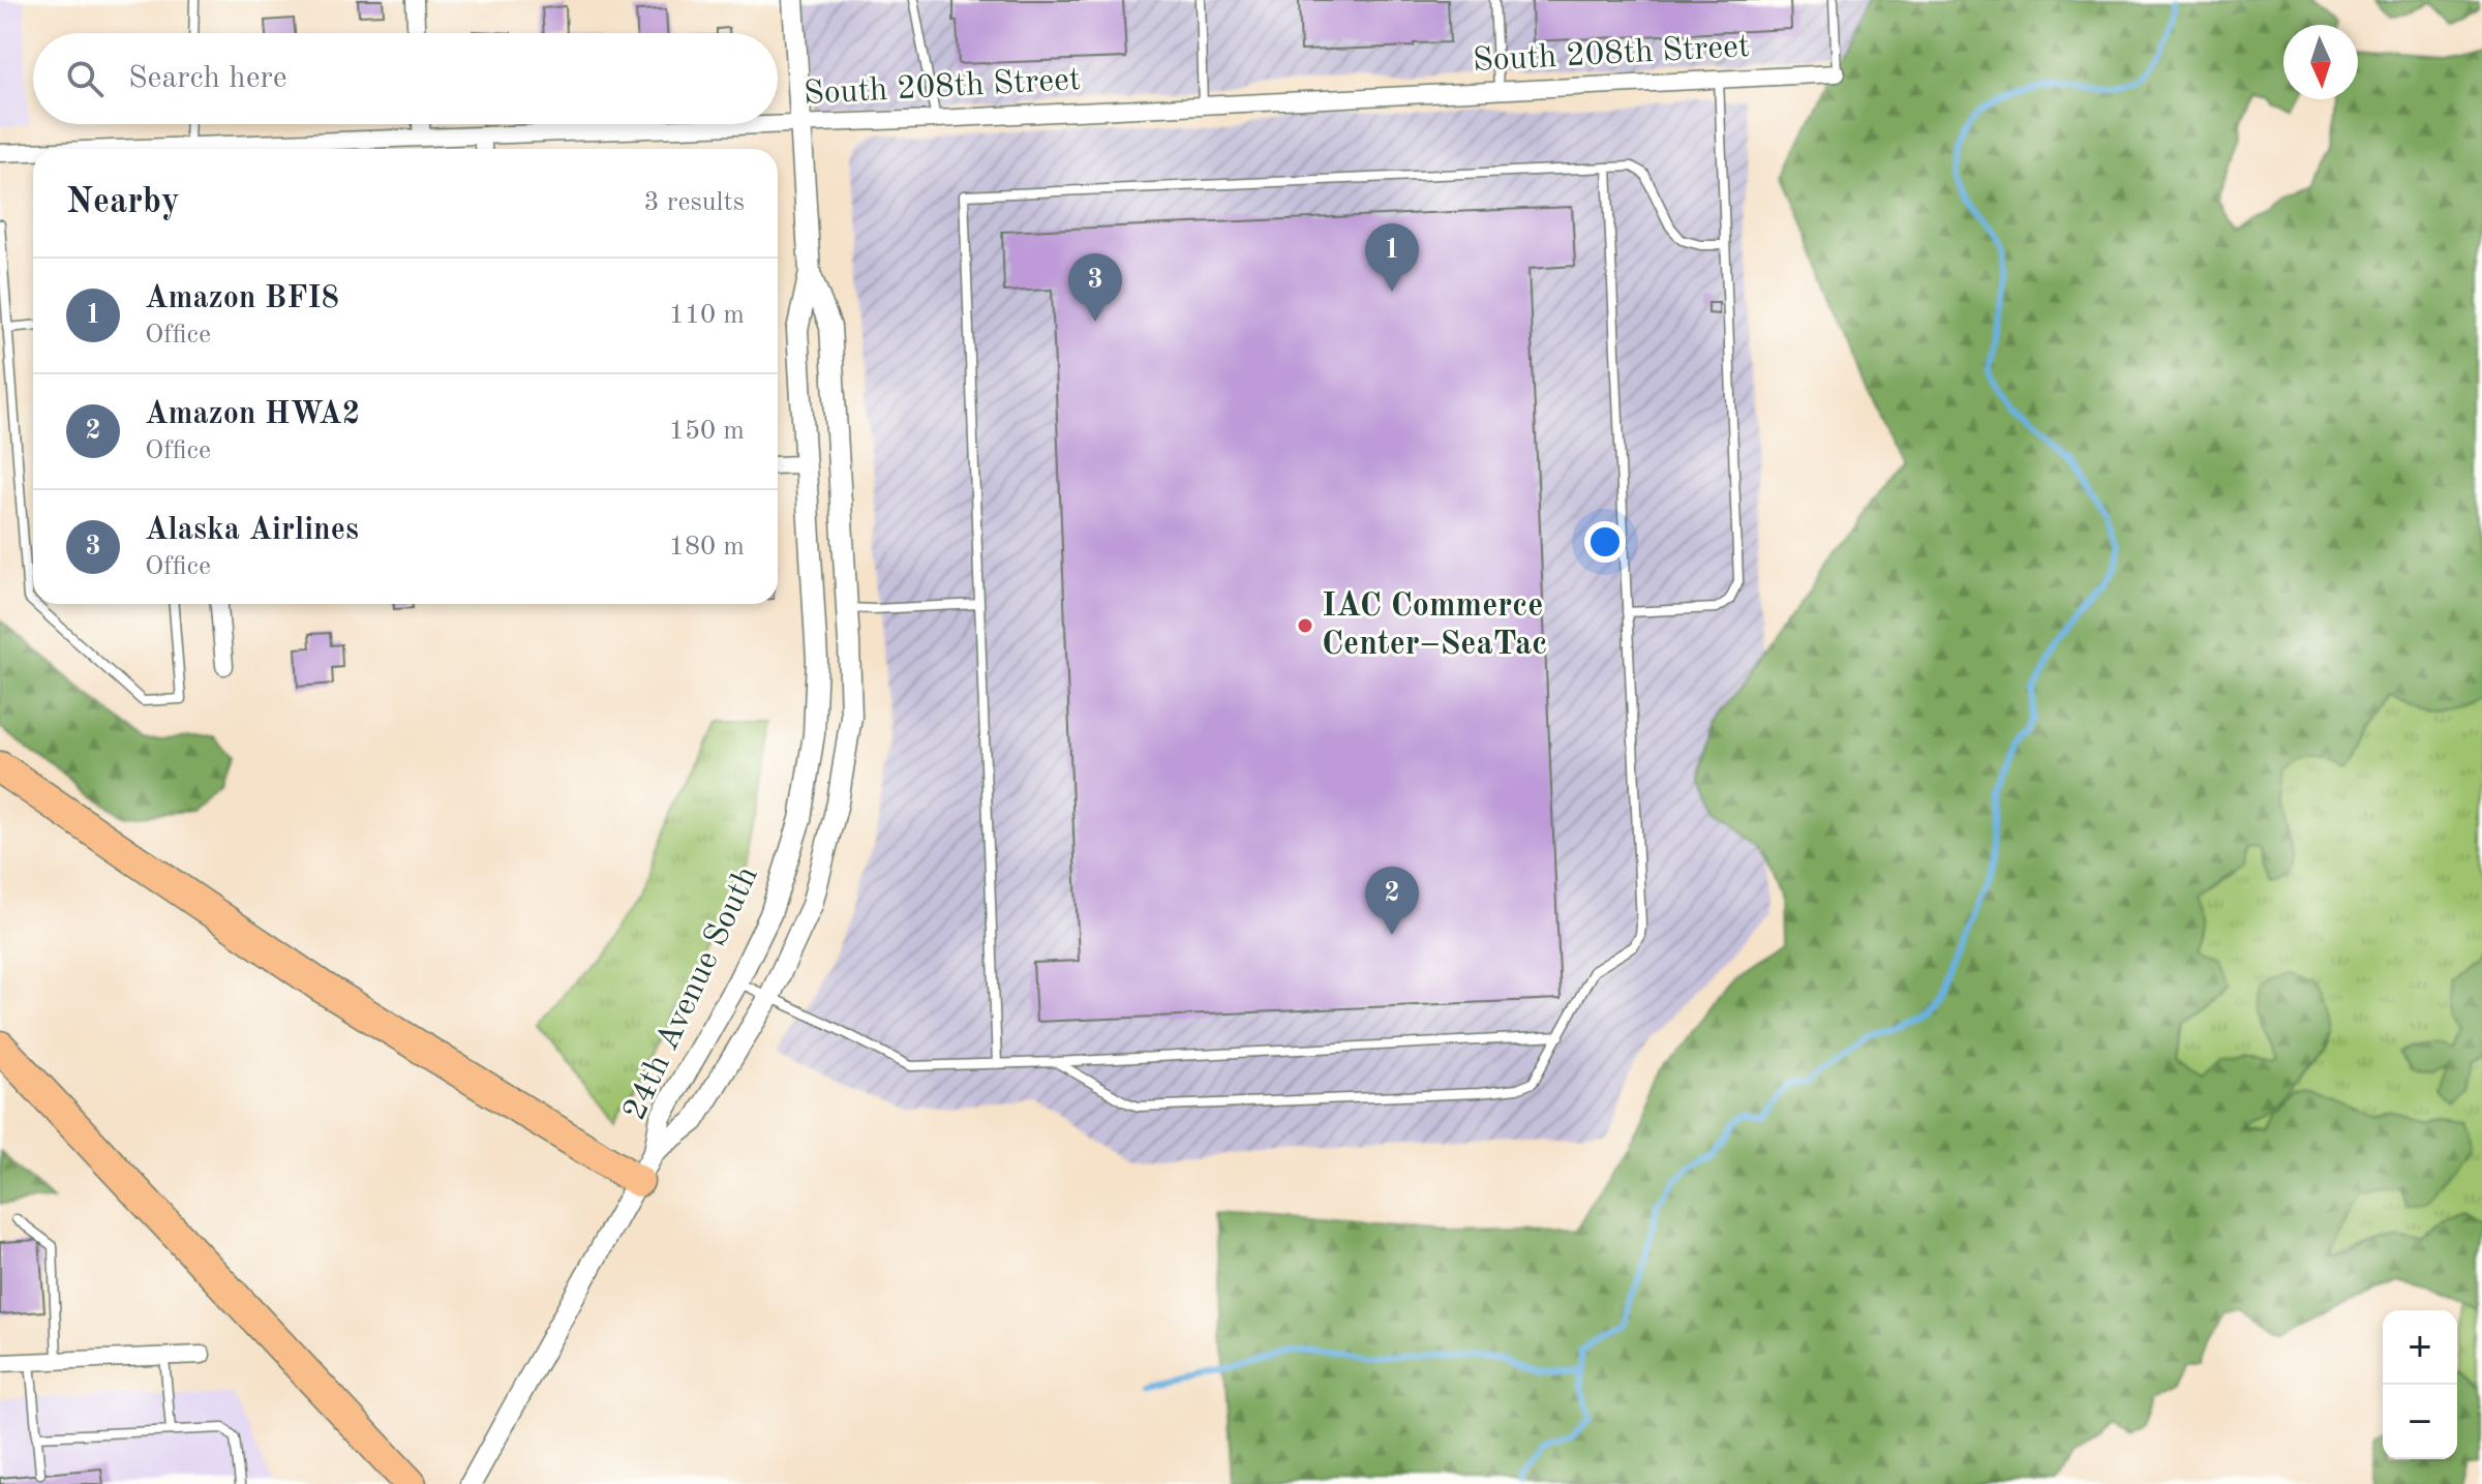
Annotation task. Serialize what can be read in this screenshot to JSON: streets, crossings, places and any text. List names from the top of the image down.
{
  "streets": {
    "street": ["South 208th Street", "24th Avenue South"]
  },
  "crossings": [
    ["South 208th Street", "24th Avenue South"]
  ],
  "places": ["IAC Commerce Center–SeaTac"],
  "north": "bottom",
  "page": {
    "search": "Search here",
    "heading": ["Nearby", "3 results"],
    "pins": ["1", "3", "2"],
    "list": [
      {
        "mark": "1",
        "name": "Amazon BFI8",
        "note": "Office",
        "value": "110 m"
      },
      {
        "mark": "2",
        "name": "Amazon HWA2",
        "note": "Office",
        "value": "150 m"
      },
      {
        "mark": "3",
        "name": "Alaska Airlines",
        "note": "Office",
        "value": "180 m"
      }
    ],
    "map_buttons": ["+", "−"]
  }
}
